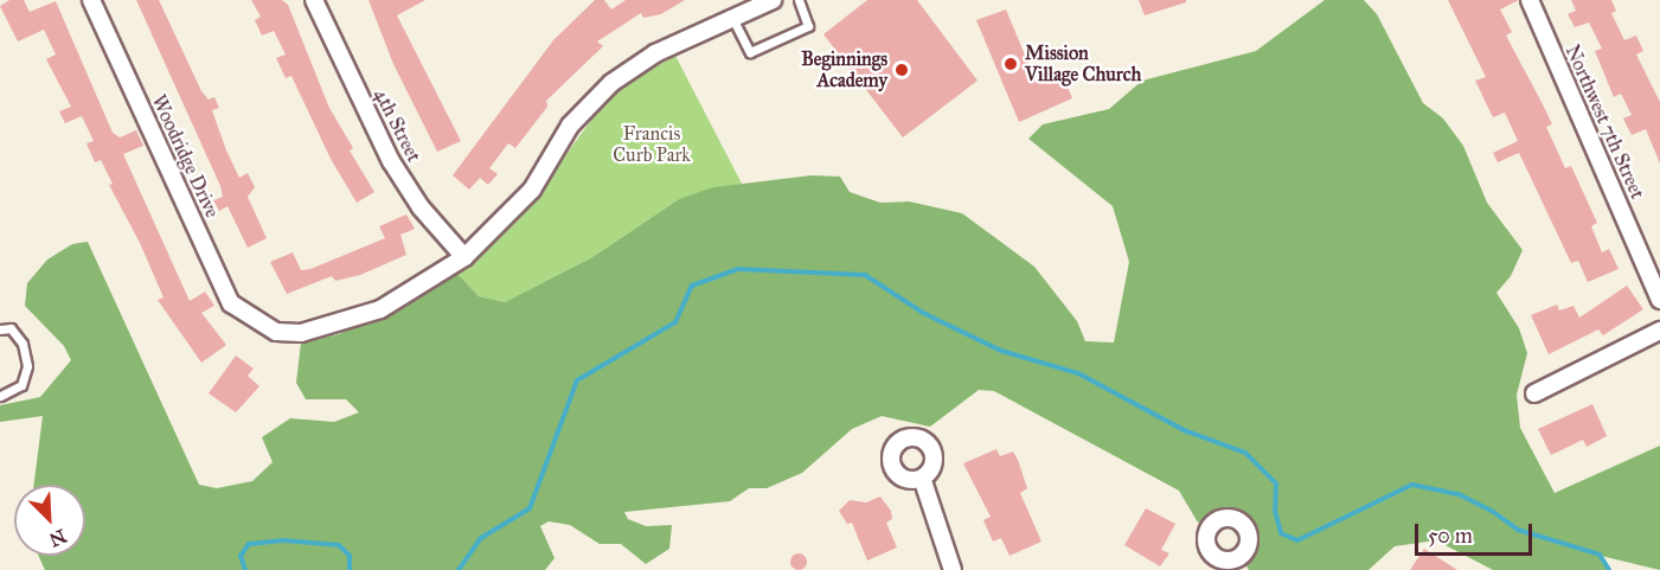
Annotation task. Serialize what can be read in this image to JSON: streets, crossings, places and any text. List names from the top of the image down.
{
  "streets": {
    "street": ["Northwest 7th Street", "4th Street", "Woodridge Drive"]
  },
  "crossings": [
    ["4th Street", "Woodridge Drive"]
  ],
  "parks": ["Francis Curb Park"],
  "places": ["Mission Village Church", "Beginnings Academy"],
  "scale_bar": "50 m",
  "north": "bottom right"
}
